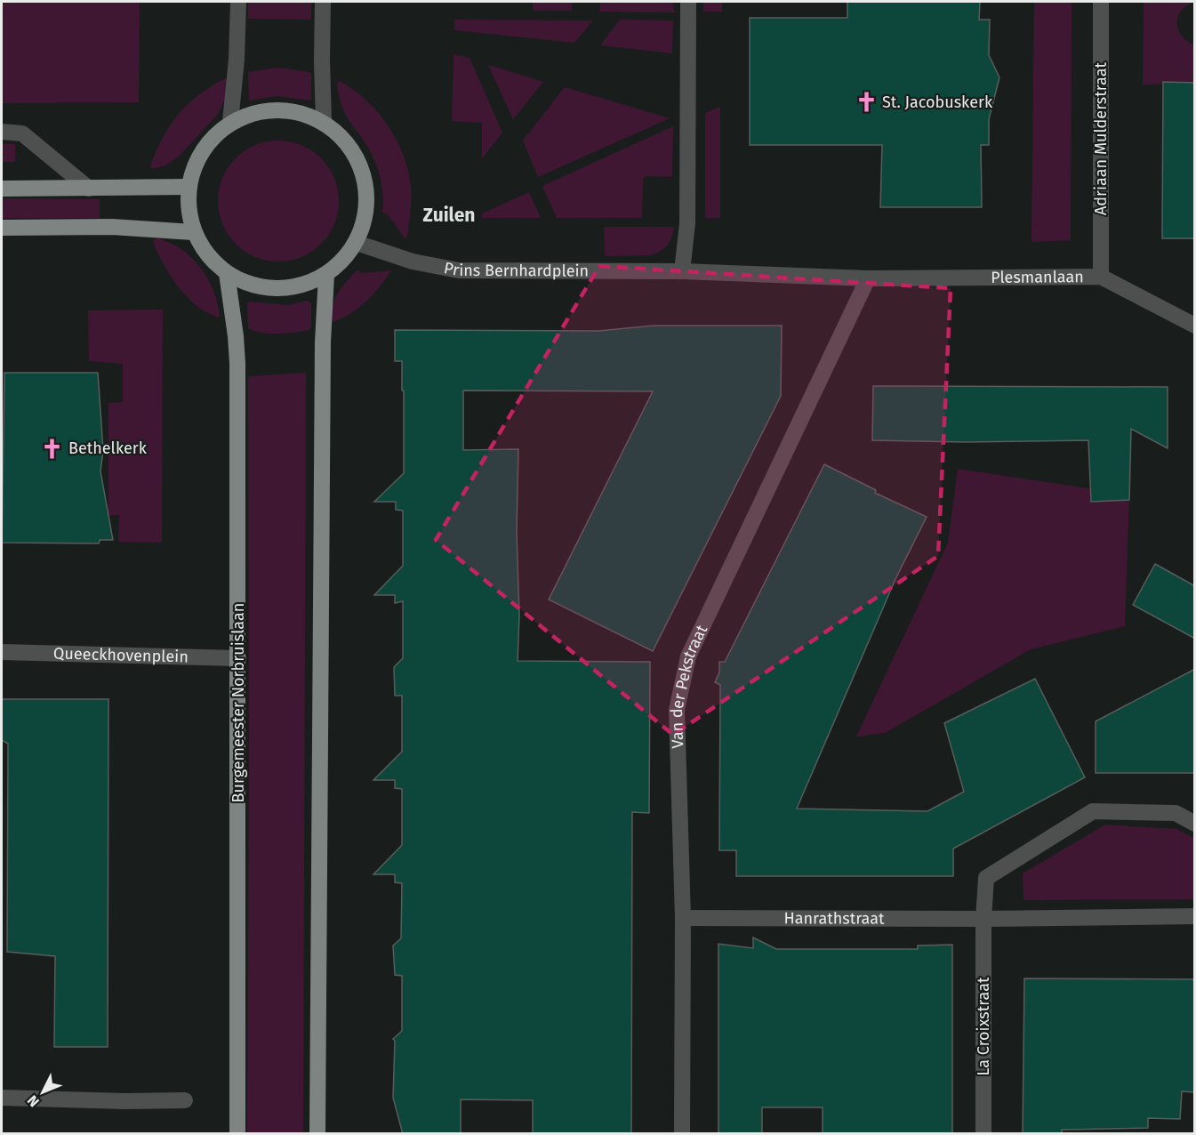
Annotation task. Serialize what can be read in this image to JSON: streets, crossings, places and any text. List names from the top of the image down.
{
  "streets": {
    "main road": ["Burgemeester Norbruislaan"],
    "street": [
      "Adriaan Mulderstraat",
      "Prins Bernhardplein",
      "Plesmanlaan",
      "Queeckhovenplein",
      "Van der Pekstraat",
      "Hanrathstraat",
      "La Croixstraat"
    ]
  },
  "crossings": [
    ["Adriaan Mulderstraat", "Plesmanlaan"],
    ["Prins Bernhardplein", "Plesmanlaan"],
    ["Prins Bernhardplein", "Van der Pekstraat"],
    ["Prins Bernhardplein", "Burgemeester Norbruislaan"],
    ["Plesmanlaan", "Van der Pekstraat"],
    ["Queeckhovenplein", "Burgemeester Norbruislaan"],
    ["Van der Pekstraat", "Hanrathstraat"],
    ["Hanrathstraat", "La Croixstraat"]
  ],
  "districts": ["Zuilen"],
  "places": {
    "church": ["St. Jacobuskerk", "Bethelkerk"]
  },
  "north": "bottom left"
}
